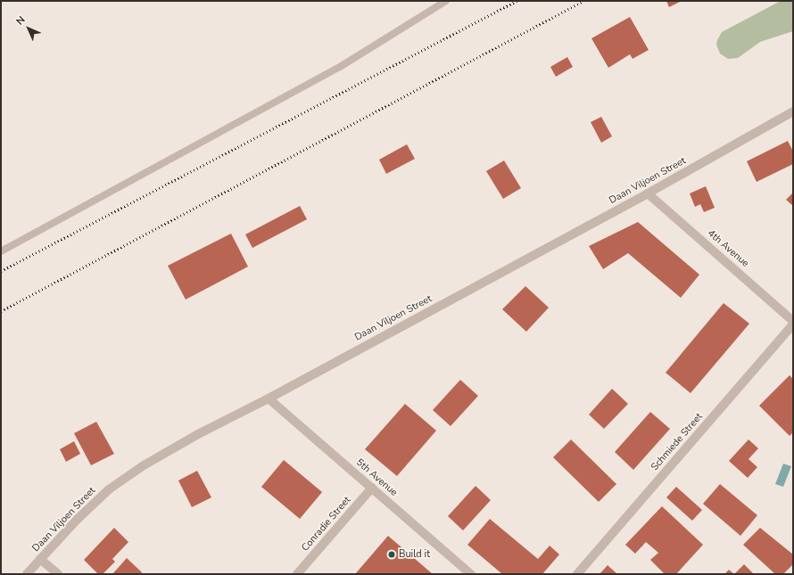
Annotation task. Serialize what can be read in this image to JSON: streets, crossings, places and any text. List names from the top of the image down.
{
  "streets": {
    "street": [
      "Daan Viljoen Street",
      "4th Avenue",
      "Schmiede Street",
      "5th Avenue",
      "Conradie Street"
    ]
  },
  "crossings": [
    ["Daan Viljoen Street", "4th Avenue"],
    ["Daan Viljoen Street", "5th Avenue"],
    ["5th Avenue", "Conradie Street"]
  ],
  "places": ["Build it"],
  "north": "top left"
}
